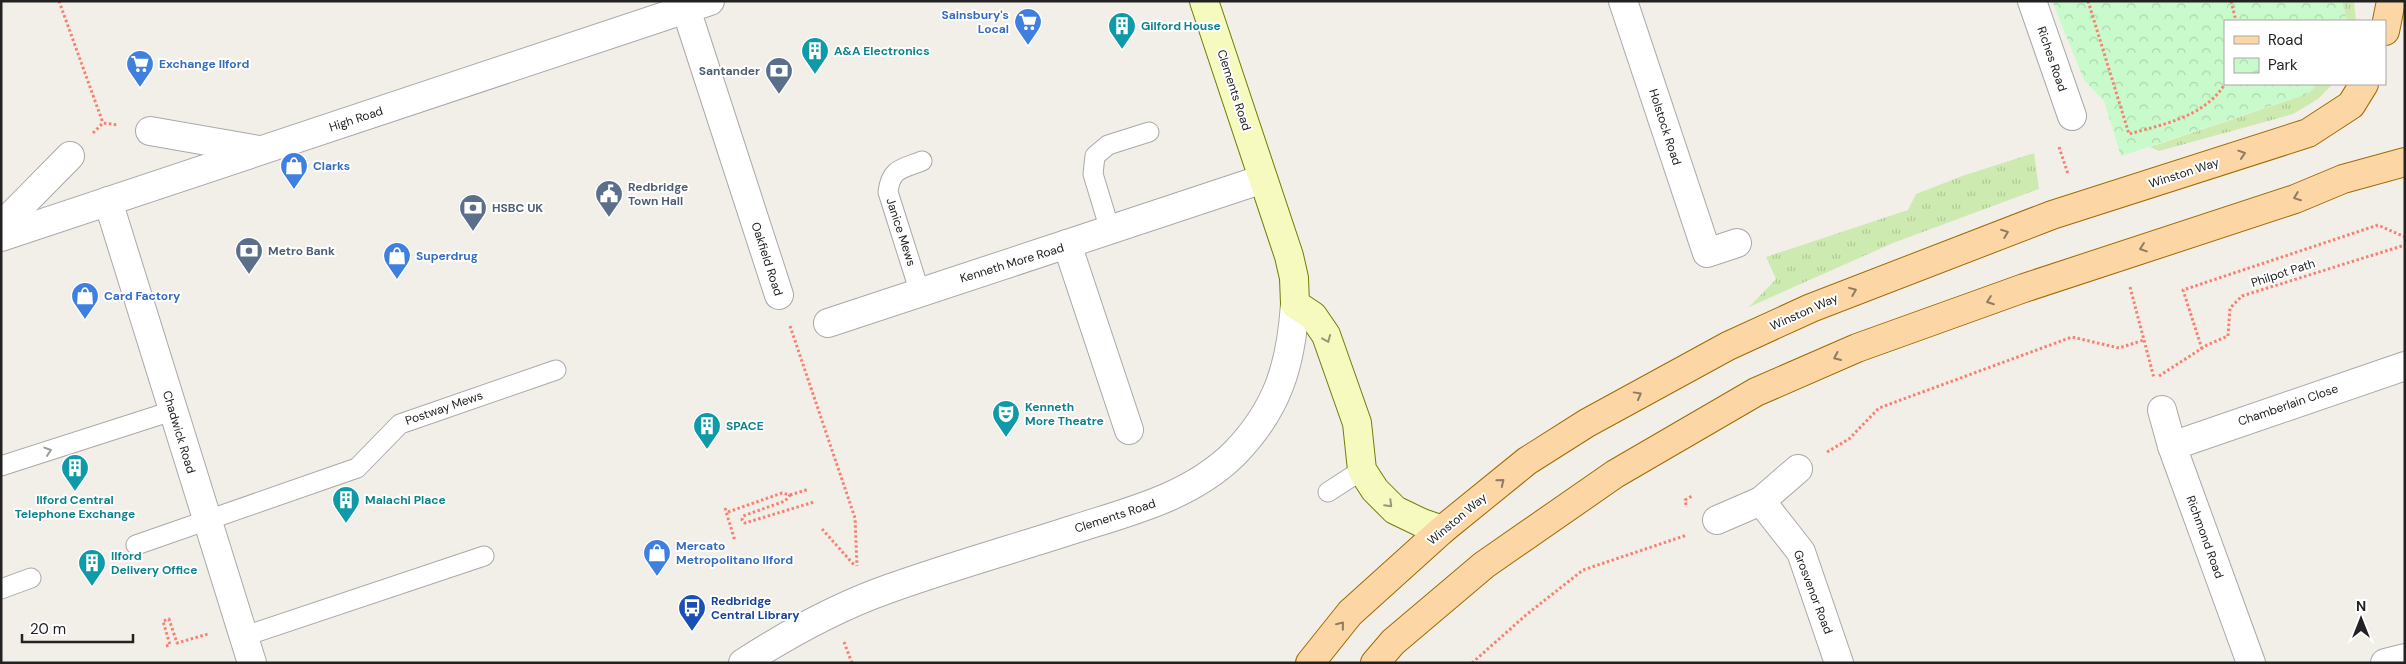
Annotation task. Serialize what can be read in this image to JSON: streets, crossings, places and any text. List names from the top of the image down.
{
  "streets": {
    "main road": ["Winston Way"],
    "street": [
      "Riches Road",
      "Clements Road",
      "High Road",
      "Holstock Road",
      "Oakfield Road",
      "Kenneth More Road",
      "Chamberlain Close",
      "Chadwick Road",
      "Richmond Road",
      "Grosvenor Road"
    ],
    "lane": ["Janice Mews", "Postway Mews"],
    "path": ["Philpot Path"]
  },
  "crossings": [
    ["High Road", "Oakfield Road"],
    ["High Road", "Chadwick Road"],
    ["Janice Mews", "Kenneth More Road"],
    ["Chamberlain Close", "Richmond Road"],
    ["Postway Mews", "Chadwick Road"]
  ],
  "places": {
    "supermarket": ["Sainsbury's Local", "Exchange Ilford"],
    "building": [
      "Gilford House",
      "A&A Electronics",
      "SPACE",
      "Ilford Central Telephone Exchange",
      "Malachi Place",
      "Ilford Delivery Office"
    ],
    "bank": ["Santander", "HSBC UK", "Metro Bank"],
    "shop": [
      "Clarks",
      "Superdrug",
      "Card Factory",
      "Mercato Metropolitano Ilford"
    ],
    "public building": ["Redbridge Town Hall"],
    "theatre": ["Kenneth More Theatre"],
    "bus stop": ["Redbridge Central Library"]
  },
  "legend": ["Road", "Park"],
  "scale_bar": "20 m",
  "north": "top"
}
